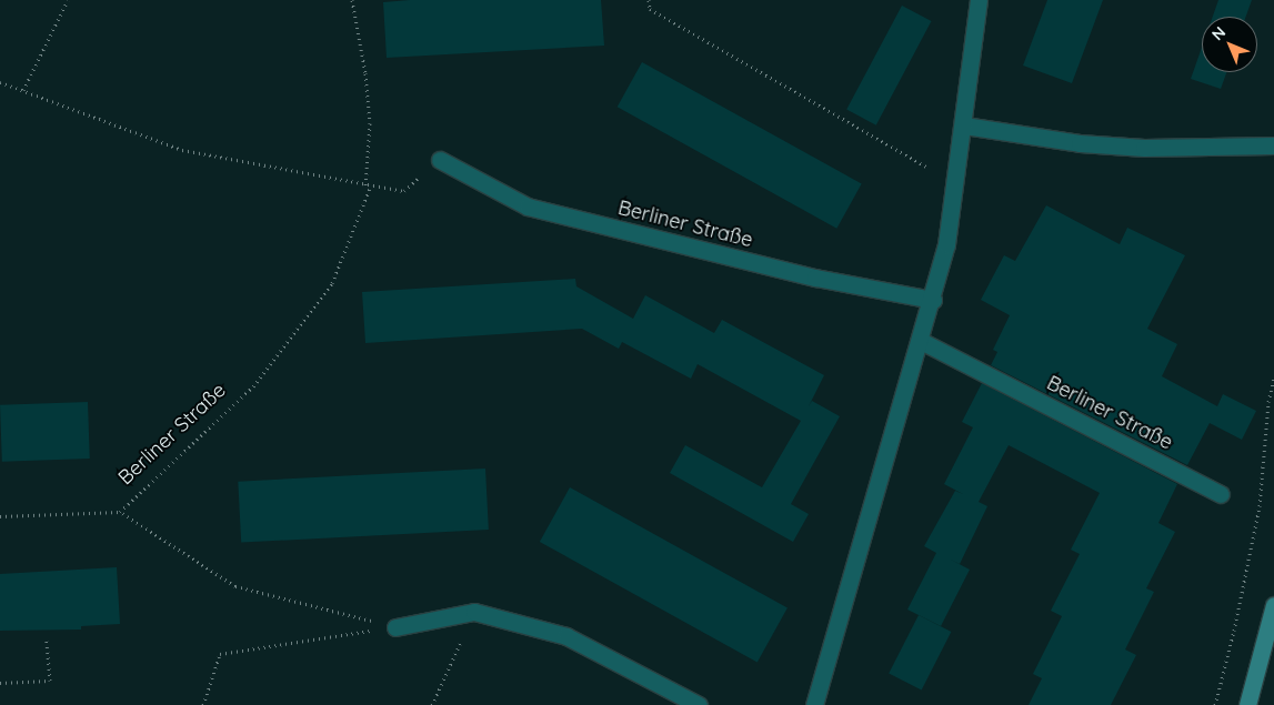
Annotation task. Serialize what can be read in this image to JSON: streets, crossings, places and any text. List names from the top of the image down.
{
  "streets": {
    "street": ["Berliner Straße"]
  },
  "north": "top left"
}
